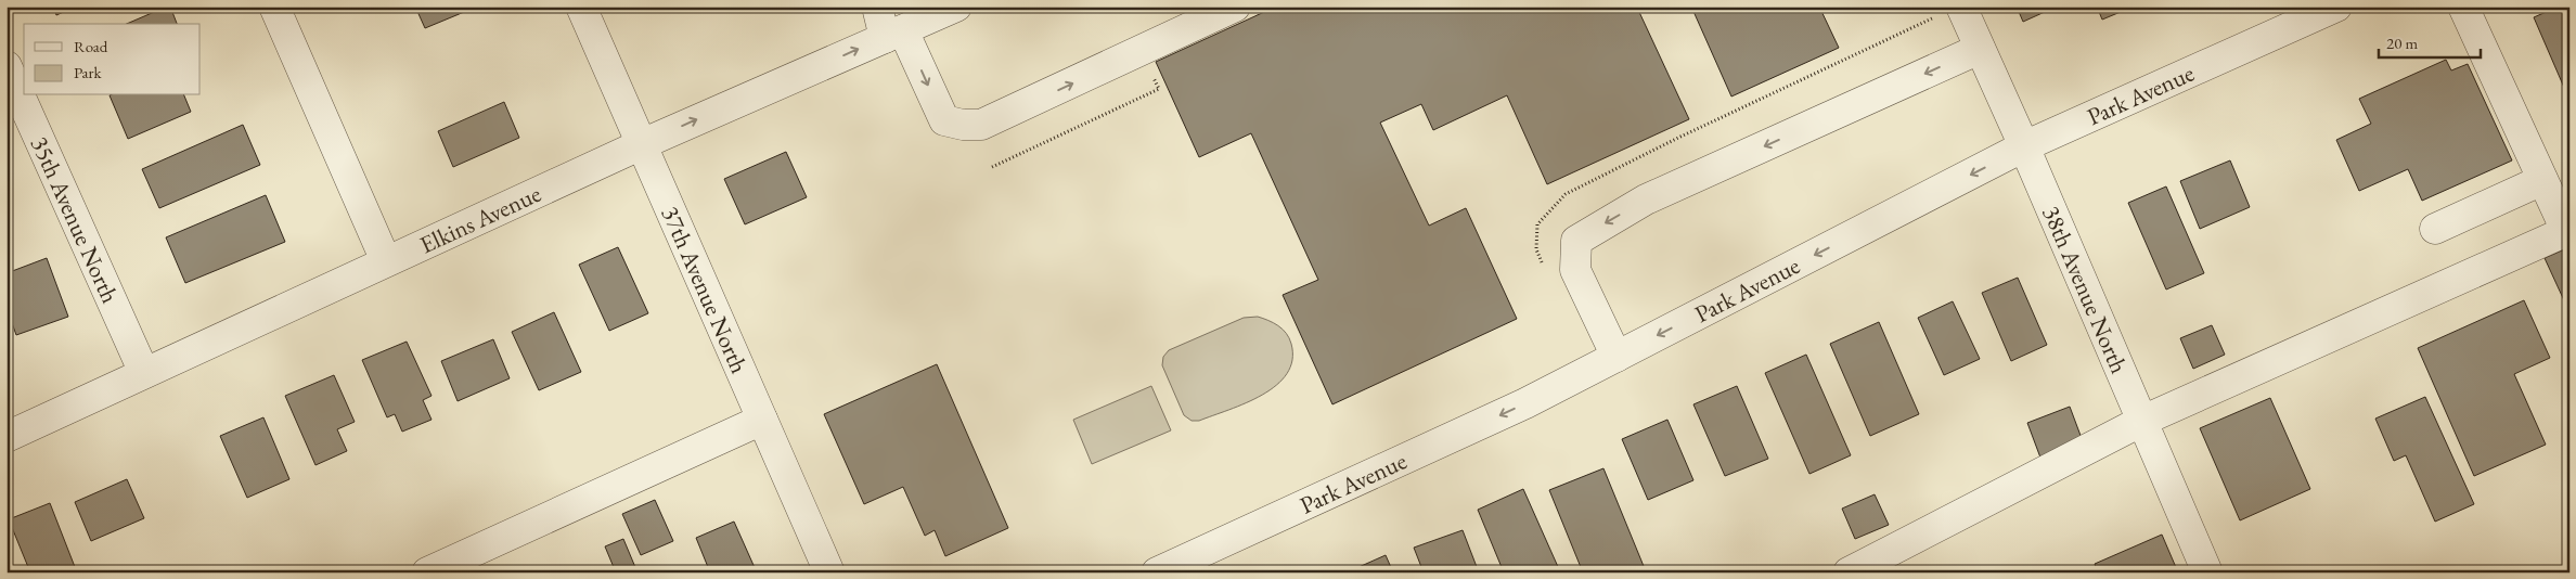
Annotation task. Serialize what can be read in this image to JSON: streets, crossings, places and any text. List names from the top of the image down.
{
  "streets": {
    "street": [
      "Park Avenue",
      "Elkins Avenue",
      "35th Avenue North",
      "38th Avenue North",
      "37th Avenue North"
    ]
  },
  "crossings": [
    ["Park Avenue", "38th Avenue North"],
    ["Elkins Avenue", "35th Avenue North"],
    ["Elkins Avenue", "37th Avenue North"]
  ],
  "one_way": ["Park Avenue"],
  "legend": ["Road", "Park"],
  "scale_bar": "20 m"
}
